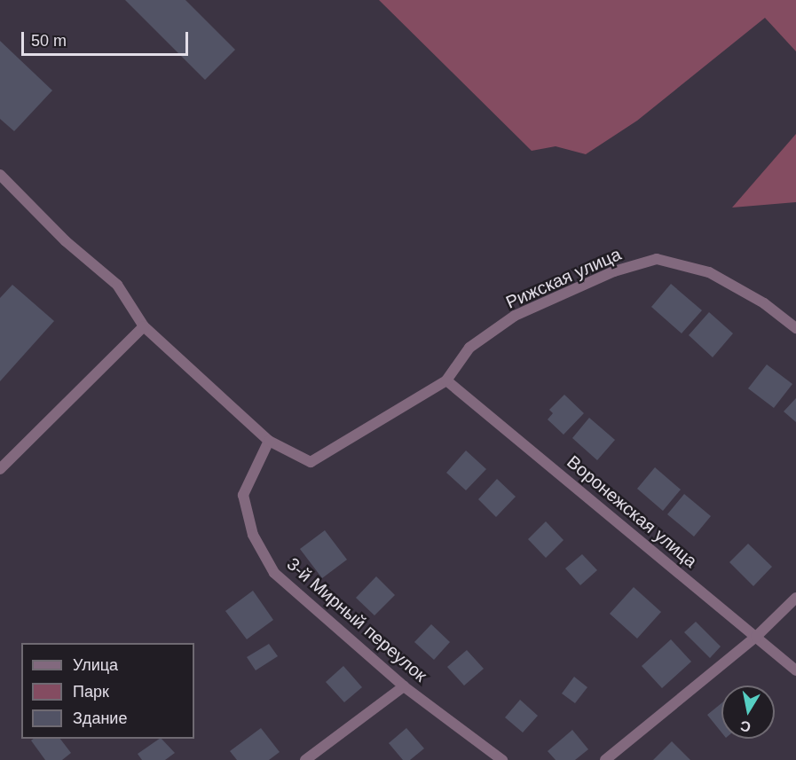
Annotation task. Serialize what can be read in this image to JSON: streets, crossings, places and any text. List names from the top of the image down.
{
  "streets": {
    "street": ["Рижская улица", "Воронежская улица", "3-й Мирный переулок"]
  },
  "crossings": [
    ["Рижская улица", "Воронежская улица"]
  ],
  "legend": ["Улица", "Парк", "Здание"],
  "scale_bar": "50 m",
  "north": "bottom"
}
